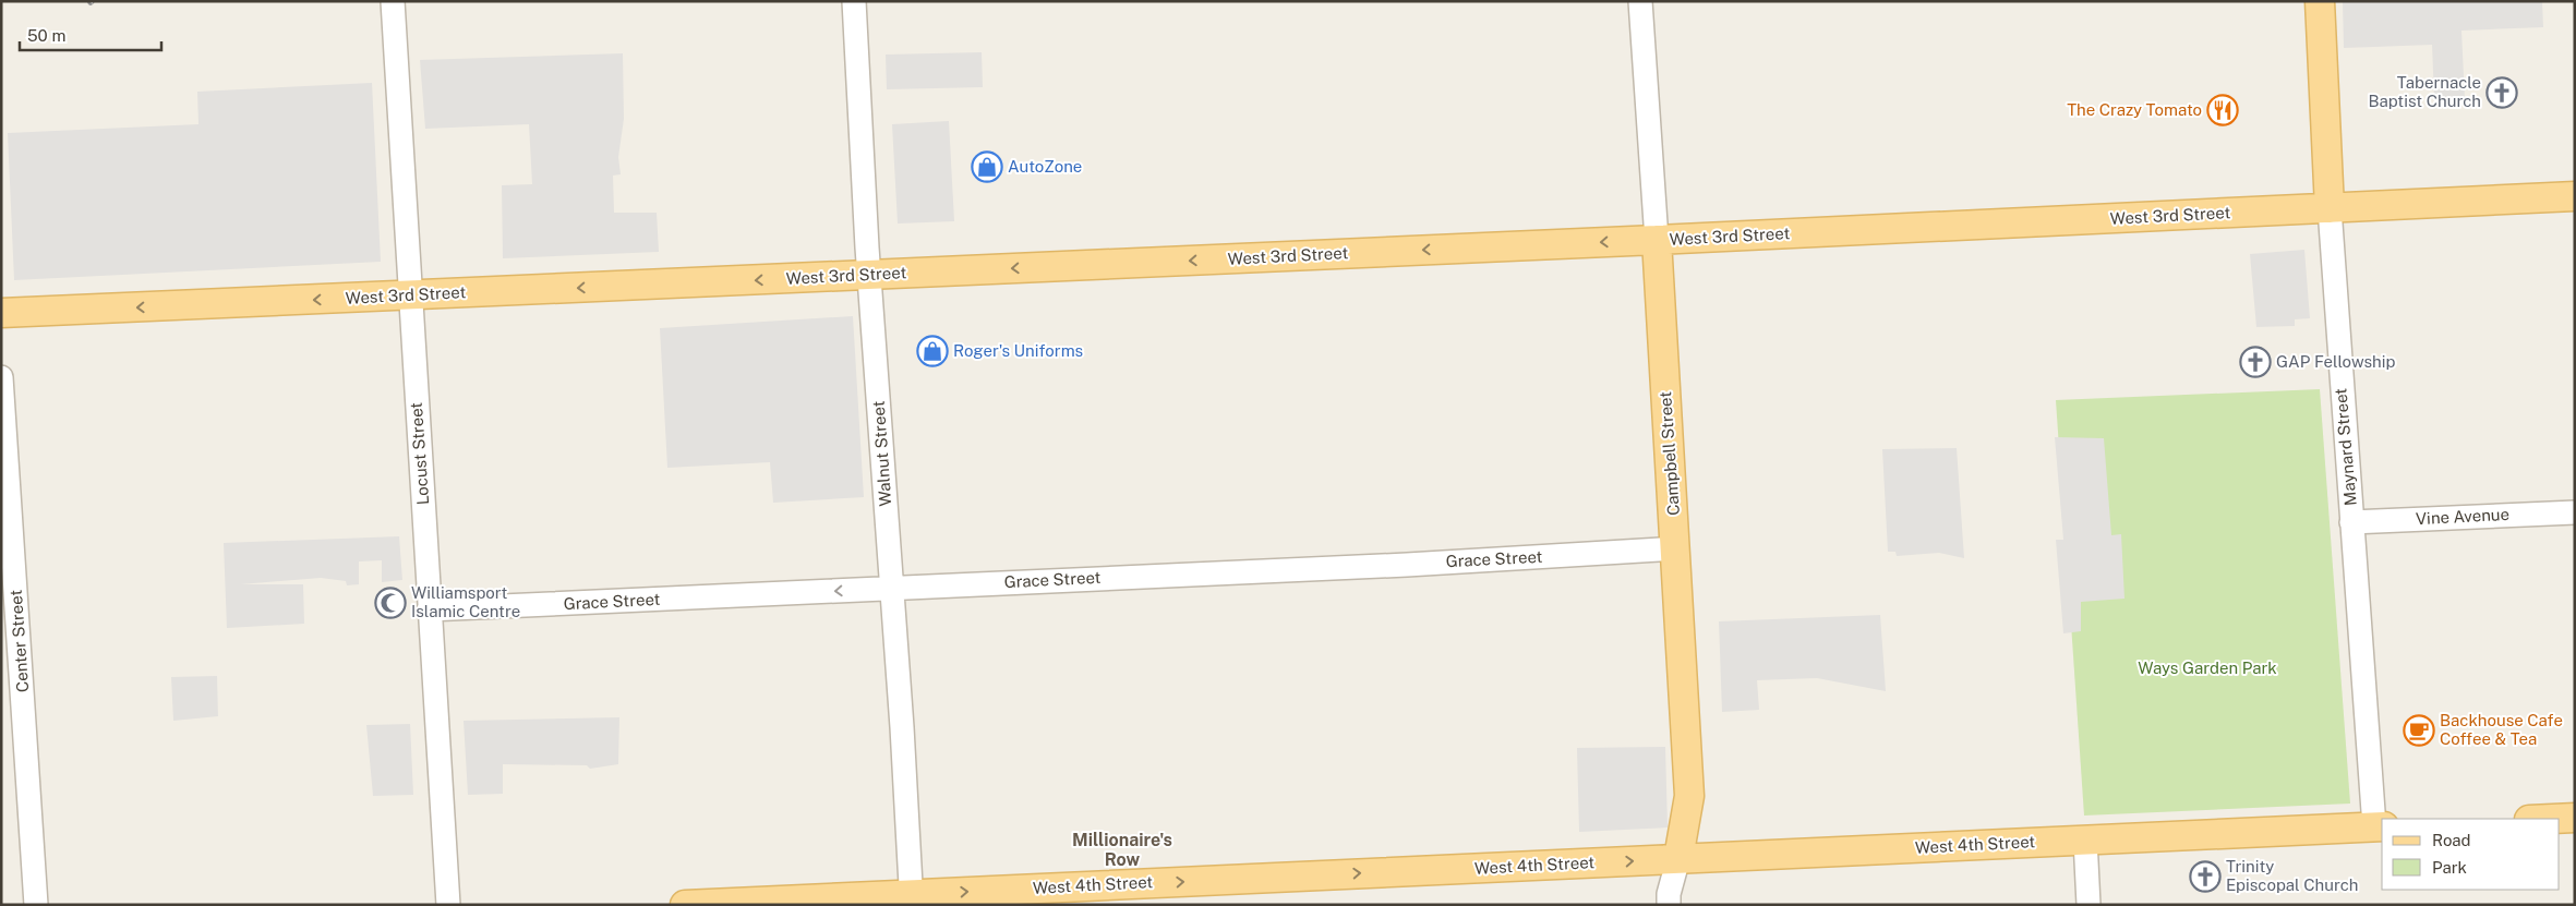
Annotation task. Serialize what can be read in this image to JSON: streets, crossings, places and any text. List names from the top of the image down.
{
  "streets": {
    "main road": [
      "West 3rd Street",
      "Maynard Street",
      "Campbell Street",
      "West 4th Street"
    ],
    "street": [
      "Locust Street",
      "Walnut Street",
      "Vine Avenue",
      "Grace Street",
      "Center Street"
    ]
  },
  "crossings": [
    ["West 3rd Street", "Maynard Street"],
    ["West 3rd Street", "Locust Street"],
    ["West 3rd Street", "Walnut Street"],
    ["West 3rd Street", "Campbell Street"],
    ["Maynard Street", "Vine Avenue"],
    ["Maynard Street", "West 4th Street"],
    ["Locust Street", "Grace Street"],
    ["Walnut Street", "Grace Street"],
    ["Walnut Street", "West 4th Street"],
    ["Campbell Street", "Grace Street"],
    ["Campbell Street", "West 4th Street"]
  ],
  "one_way": ["West 3rd Street", "Grace Street", "West 4th Street"],
  "districts": ["Millionaire's Row"],
  "parks": ["Ways Garden Park"],
  "places": {
    "church": ["Tabernacle Baptist Church", "GAP Fellowship", "Trinity Episcopal Church"],
    "restaurant": ["The Crazy Tomato"],
    "shop": ["AutoZone", "Roger's Uniforms"],
    "mosque": ["Williamsport Islamic Centre"],
    "cafe": ["Backhouse Cafe Coffee & Tea"]
  },
  "legend": ["Road", "Park"],
  "scale_bar": "50 m"
}
